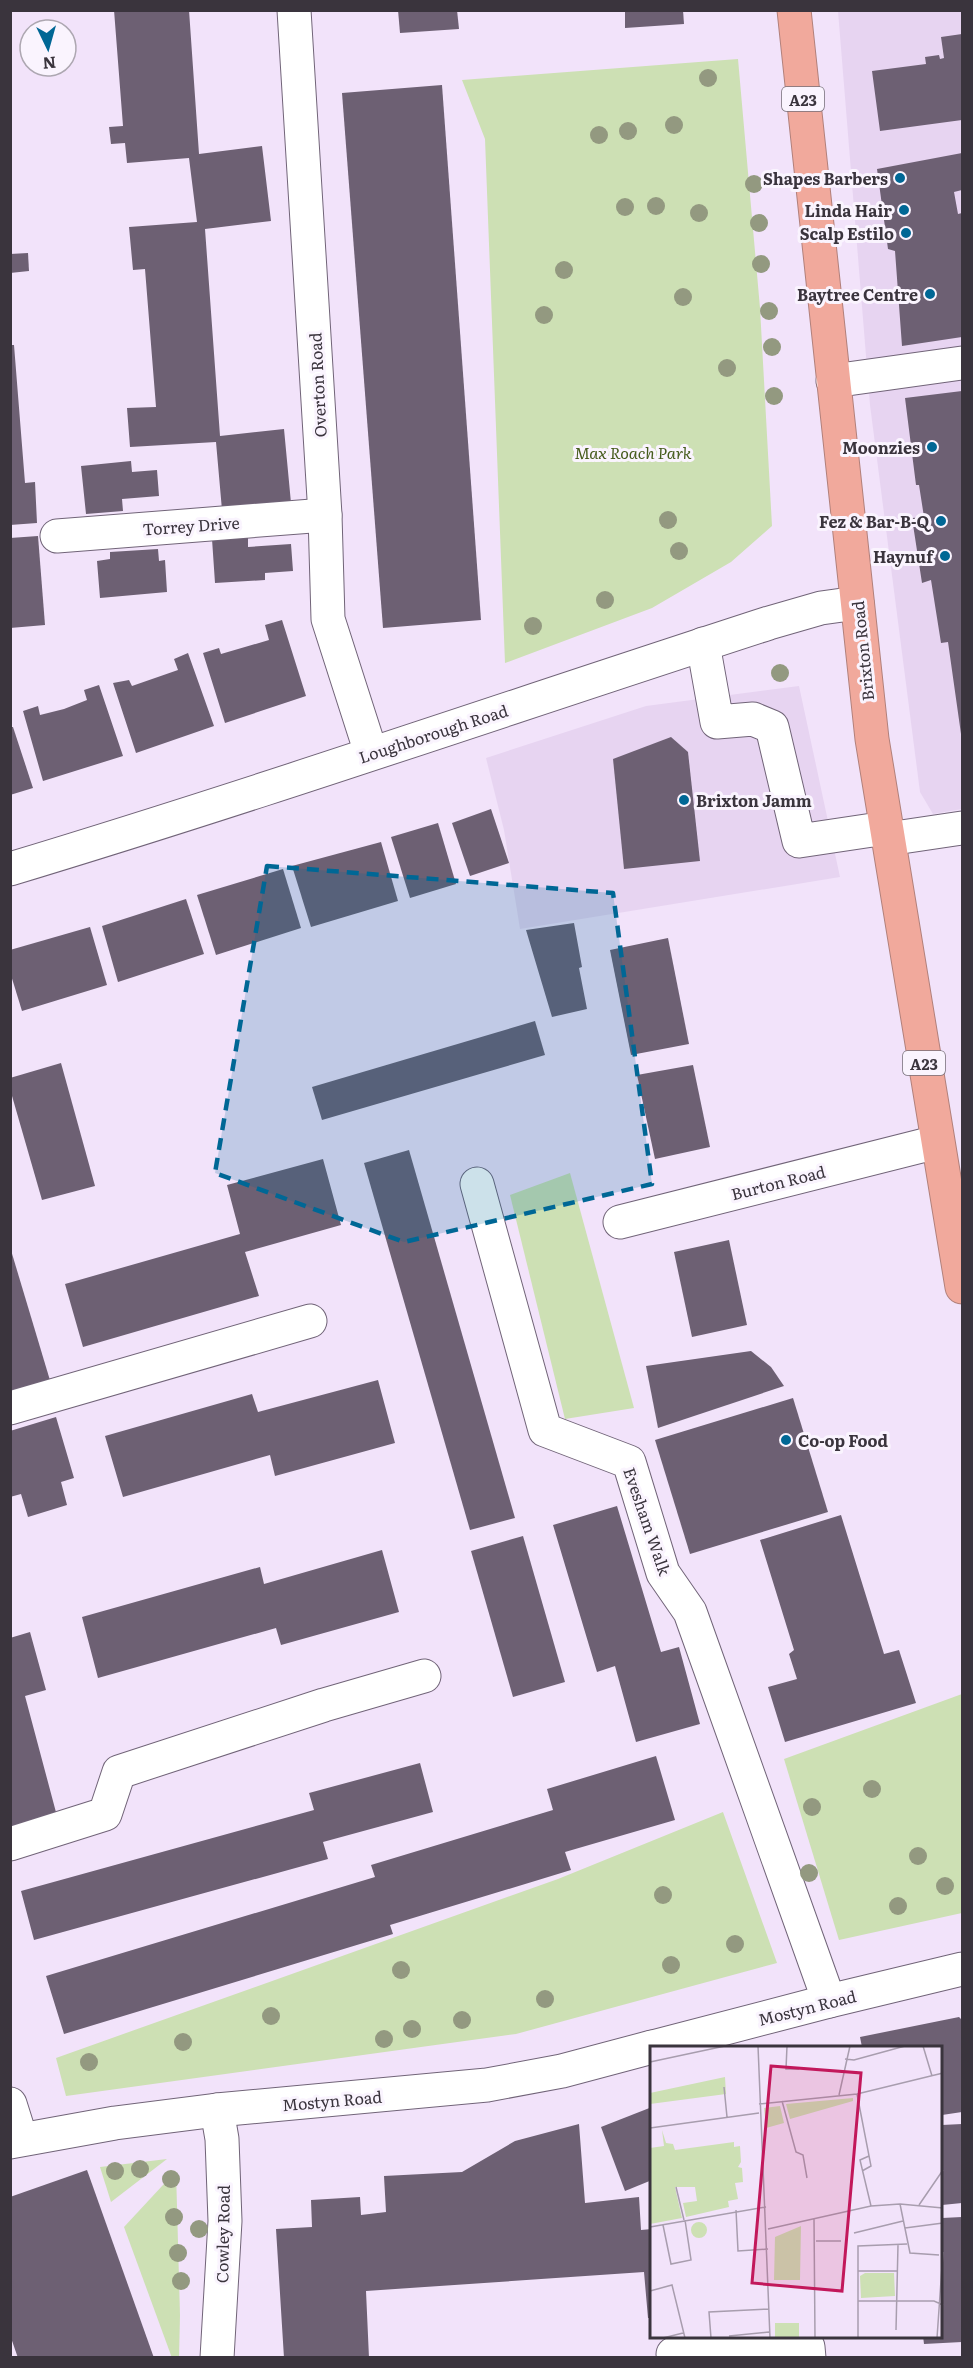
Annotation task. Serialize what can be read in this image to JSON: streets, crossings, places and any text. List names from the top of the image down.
{
  "streets": {
    "highway": ["A23", "Brixton Road"],
    "street": [
      "Overton Road",
      "Torrey Drive",
      "Loughborough Road",
      "Burton Road",
      "Evesham Walk",
      "Mostyn Road",
      "Cowley Road"
    ]
  },
  "crossings": [
    ["Overton Road", "Torrey Drive"],
    ["Overton Road", "Loughborough Road"],
    ["Brixton Road", "Loughborough Road"],
    ["Brixton Road", "Burton Road"],
    ["Evesham Walk", "Mostyn Road"],
    ["Mostyn Road", "Cowley Road"]
  ],
  "parks": ["Max Roach Park"],
  "places": [
    "Shapes Barbers",
    "Linda Hair",
    "Scalp Estilo",
    "Baytree Centre",
    "Moonzies",
    "Fez & Bar-B-Q",
    "Haynuf",
    "Brixton Jamm",
    "Co-op Food"
  ],
  "north": "bottom"
}
